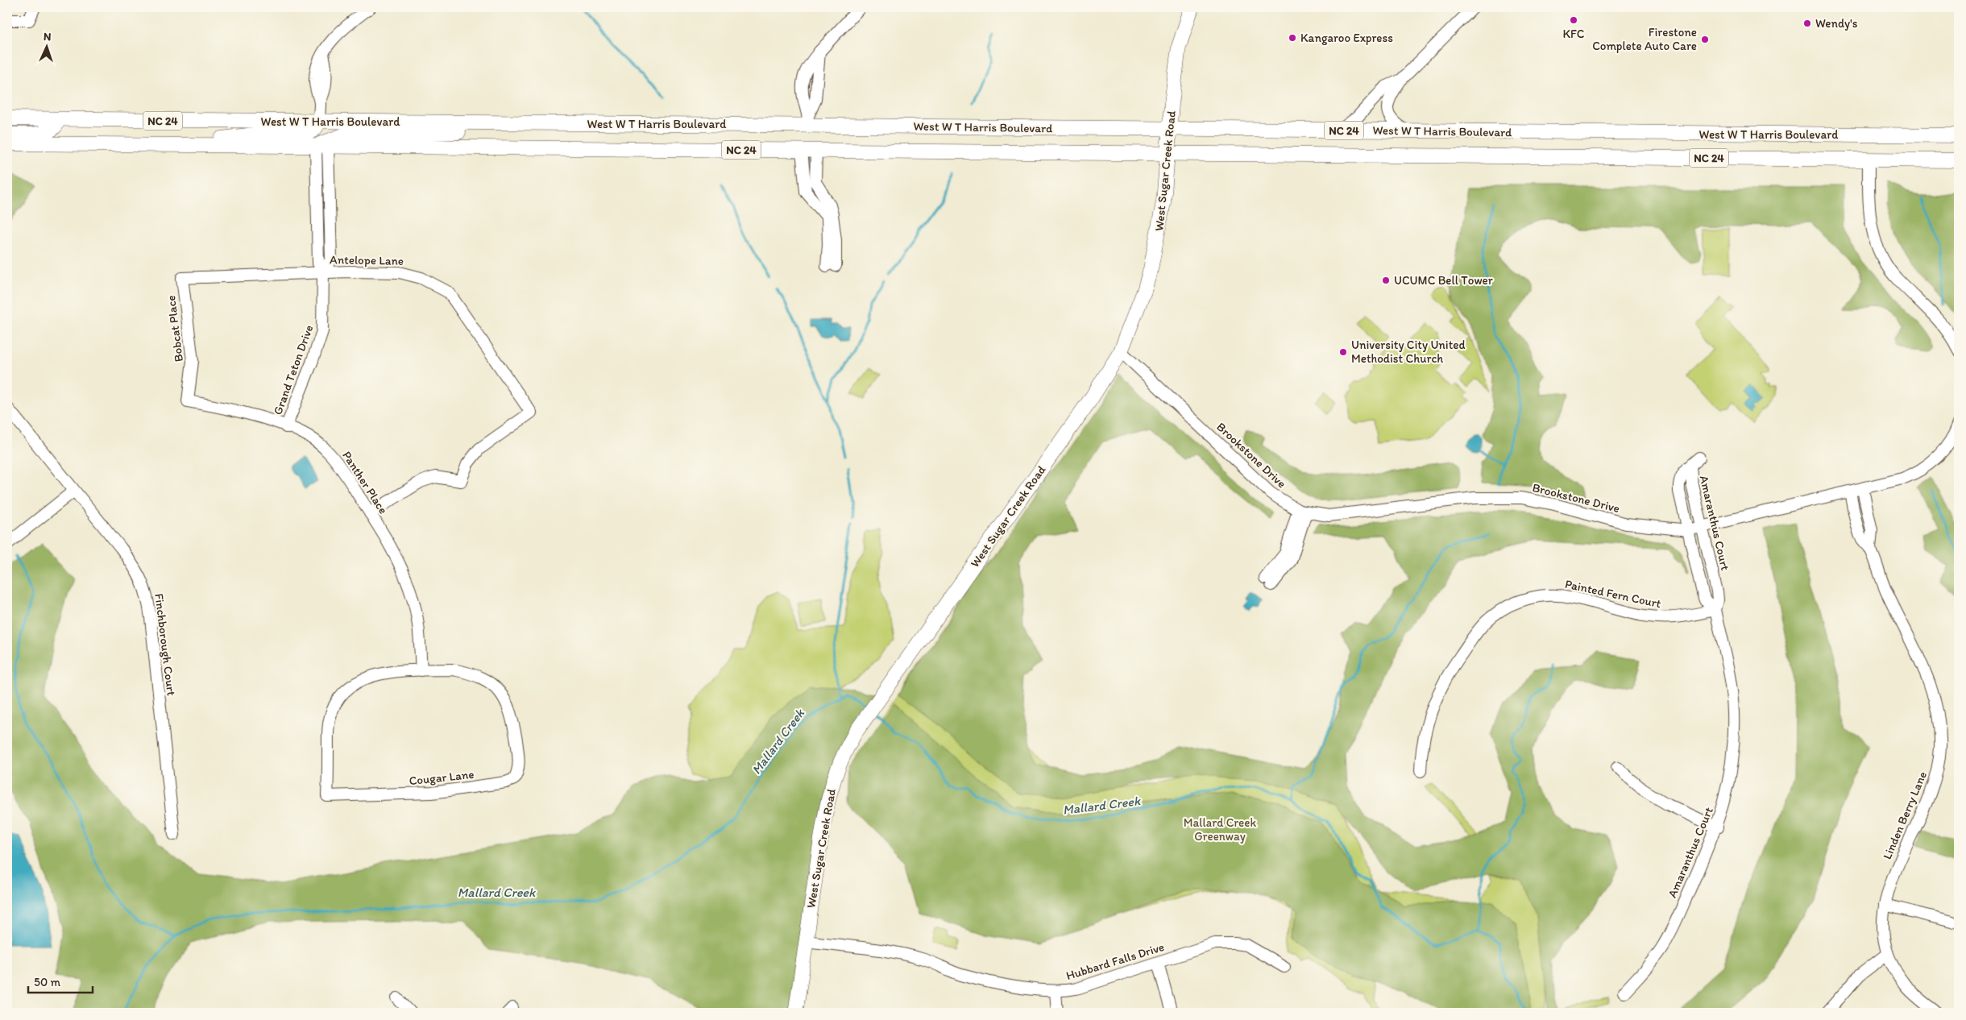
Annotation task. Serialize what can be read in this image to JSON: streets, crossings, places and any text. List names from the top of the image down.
{
  "streets": {
    "main road": ["NC 24", "West W T Harris Boulevard", "West Sugar Creek Road"],
    "street": [
      "Antelope Lane",
      "Bobcat Place",
      "Grand Teton Drive",
      "Brookstone Drive",
      "Panther Place",
      "Amaranthus Court",
      "Painted Fern Court",
      "Finchborough Court",
      "Cougar Lane",
      "Linden Berry Lane",
      "Hubbard Falls Drive"
    ]
  },
  "crossings": [
    ["West W T Harris Boulevard", "West Sugar Creek Road"],
    ["West W T Harris Boulevard", "Grand Teton Drive"],
    ["West Sugar Creek Road", "Brookstone Drive"],
    ["West Sugar Creek Road", "Hubbard Falls Drive"],
    ["Antelope Lane", "Bobcat Place"],
    ["Antelope Lane", "Grand Teton Drive"],
    ["Antelope Lane", "Panther Place"],
    ["Bobcat Place", "Panther Place"],
    ["Grand Teton Drive", "Panther Place"],
    ["Brookstone Drive", "Amaranthus Court"],
    ["Brookstone Drive", "Linden Berry Lane"],
    ["Panther Place", "Cougar Lane"],
    ["Amaranthus Court", "Painted Fern Court"]
  ],
  "water": ["Mallard Creek"],
  "parks": ["Mallard Creek Greenway"],
  "places": [
    "KFC",
    "Wendy's",
    "Kangaroo Express",
    "Firestone Complete Auto Care",
    "UCUMC Bell Tower",
    "University City United Methodist Church"
  ],
  "scale_bar": "50 m",
  "north": "top"
}
